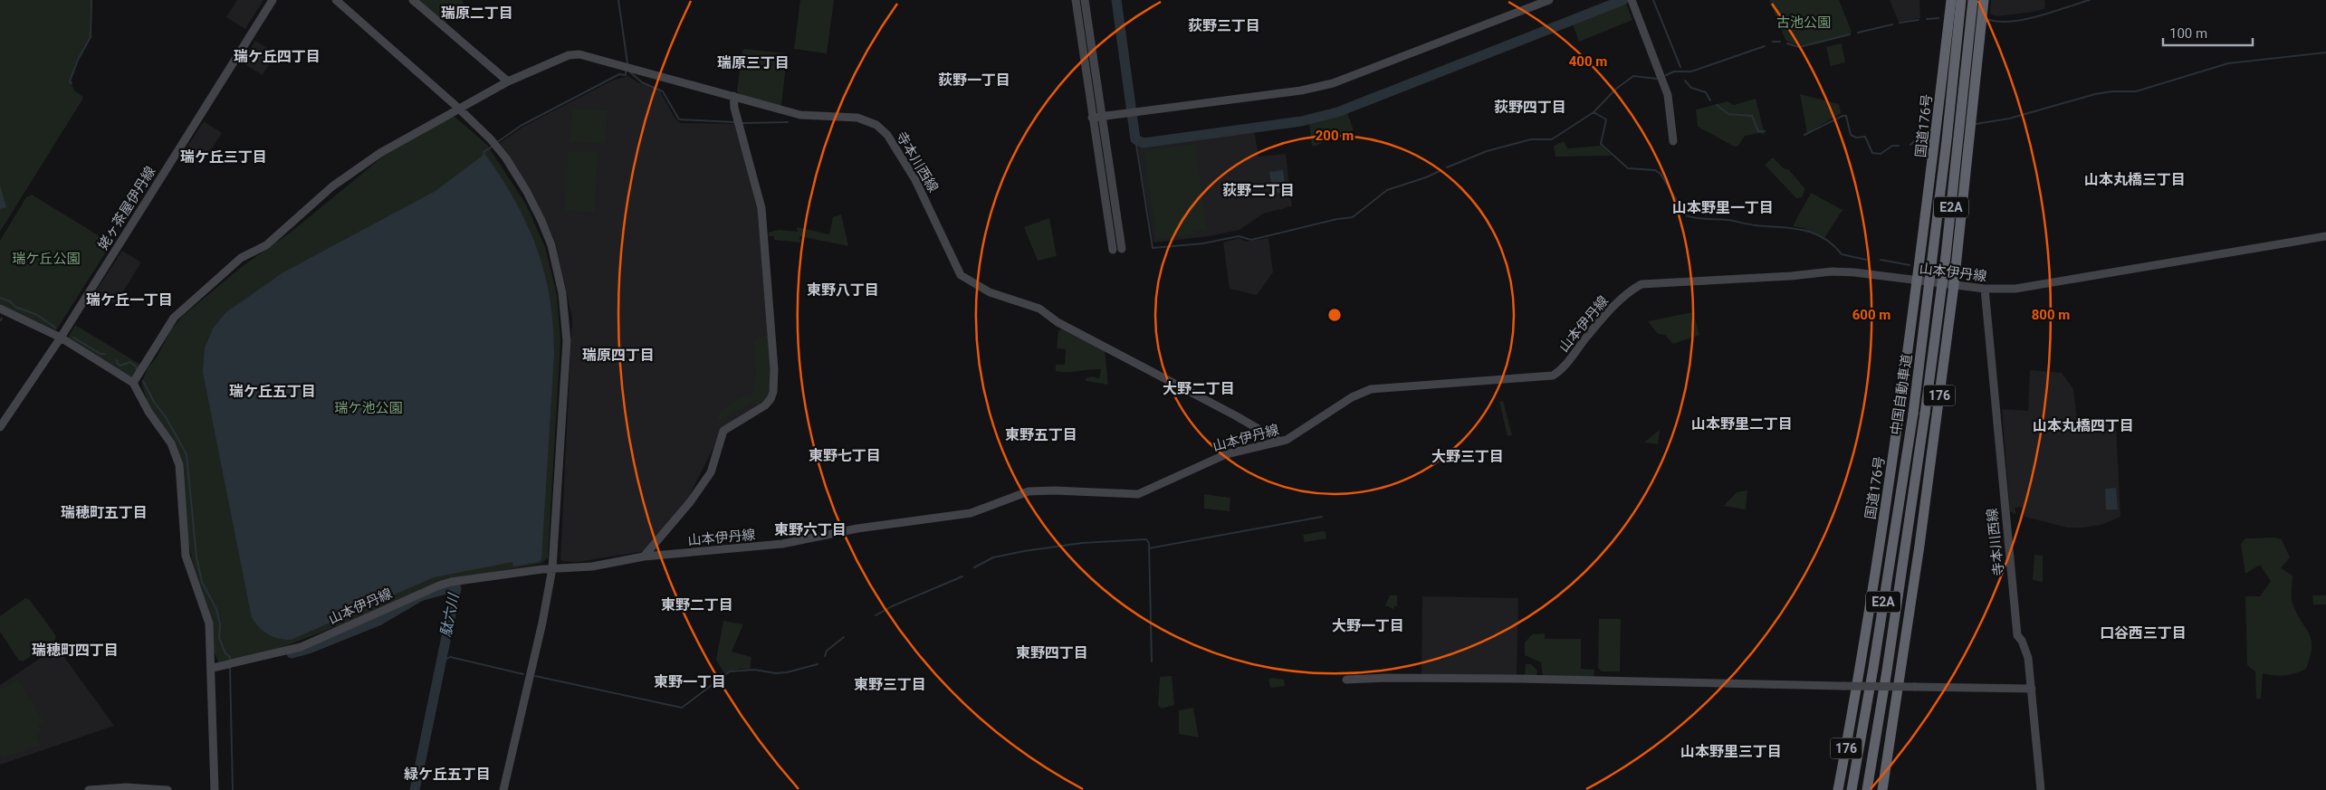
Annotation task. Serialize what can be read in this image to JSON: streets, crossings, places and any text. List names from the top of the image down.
{
  "streets": {
    "highway": [
      "国道176号",
      "E2A",
      "中国自動車道",
      "176"
    ],
    "main road": ["寺本川西線", "姥ヶ茶屋伊丹線", "山本伊丹線"]
  },
  "crossings": [
    ["国道176号", "山本伊丹線"],
    ["寺本川西線", "山本伊丹線"],
    ["山本伊丹線", "176"]
  ],
  "districts": [
    "瑞原二丁目",
    "荻野三丁目",
    "瑞ケ丘四丁目",
    "瑞原三丁目",
    "荻野一丁目",
    "荻野四丁目",
    "瑞ケ丘三丁目",
    "山本丸橋三丁目",
    "荻野二丁目",
    "山本野里一丁目",
    "東野八丁目",
    "瑞ケ丘一丁目",
    "瑞原四丁目",
    "大野二丁目",
    "瑞ケ丘五丁目",
    "山本野里二丁目",
    "山本丸橋四丁目",
    "東野五丁目",
    "東野七丁目",
    "大野三丁目",
    "瑞穂町五丁目",
    "東野六丁目",
    "東野二丁目",
    "大野一丁目",
    "口谷西三丁目",
    "瑞穂町四丁目",
    "東野四丁目",
    "東野一丁目",
    "東野三丁目",
    "山本野里三丁目",
    "緑ケ丘五丁目"
  ],
  "water": ["駄六川"],
  "parks": ["古池公園", "瑞ケ丘公園", "瑞ケ池公園"],
  "scale_bar": "100 m",
  "rings": [
    "400 m",
    "200 m",
    "600 m",
    "800 m"
  ]
}
